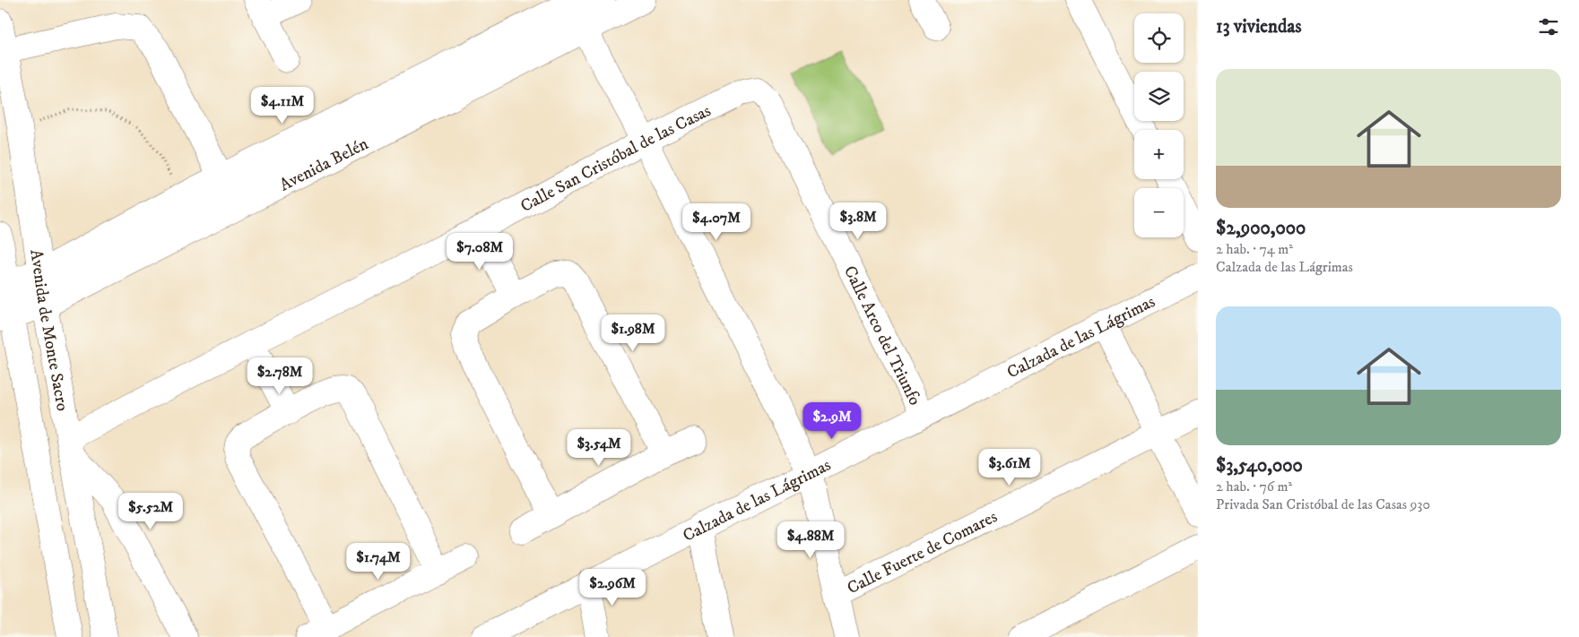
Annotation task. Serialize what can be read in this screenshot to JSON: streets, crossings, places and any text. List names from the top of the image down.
{
  "streets": {
    "street": [
      "Calle San Cristóbal de las Casas",
      "Avenida Belén",
      "Avenida de Monte Sacro",
      "Calle Arco del Triunfo",
      "Calzada de las Lágrimas",
      "Calle Fuerte de Comares"
    ]
  },
  "crossings": [
    ["Calle San Cristóbal de las Casas", "Avenida de Monte Sacro"],
    ["Calle San Cristóbal de las Casas", "Calle Arco del Triunfo"],
    ["Avenida Belén", "Avenida de Monte Sacro"],
    ["Calle Arco del Triunfo", "Calzada de las Lágrimas"]
  ],
  "page": {
    "heading": "13 viviendas",
    "map_buttons": ["+", "−"],
    "list": [
      {
        "name": "$2,900,000",
        "note": "2 hab. · 74 m² · Calzada de las Lágrimas"
      },
      {
        "name": "$3,540,000",
        "note": "2 hab. · 76 m² · Privada San Cristóbal de las Casas 930"
      }
    ],
    "price": [
      "$4.11M",
      "$3.8M",
      "$4.07M",
      "$7.08M",
      "$1.98M",
      "$2.78M",
      "$2.9M",
      "$3.54M",
      "$3.61M",
      "$5.52M",
      "$4.88M",
      "$1.74M",
      "$2.96M"
    ]
  }
}
